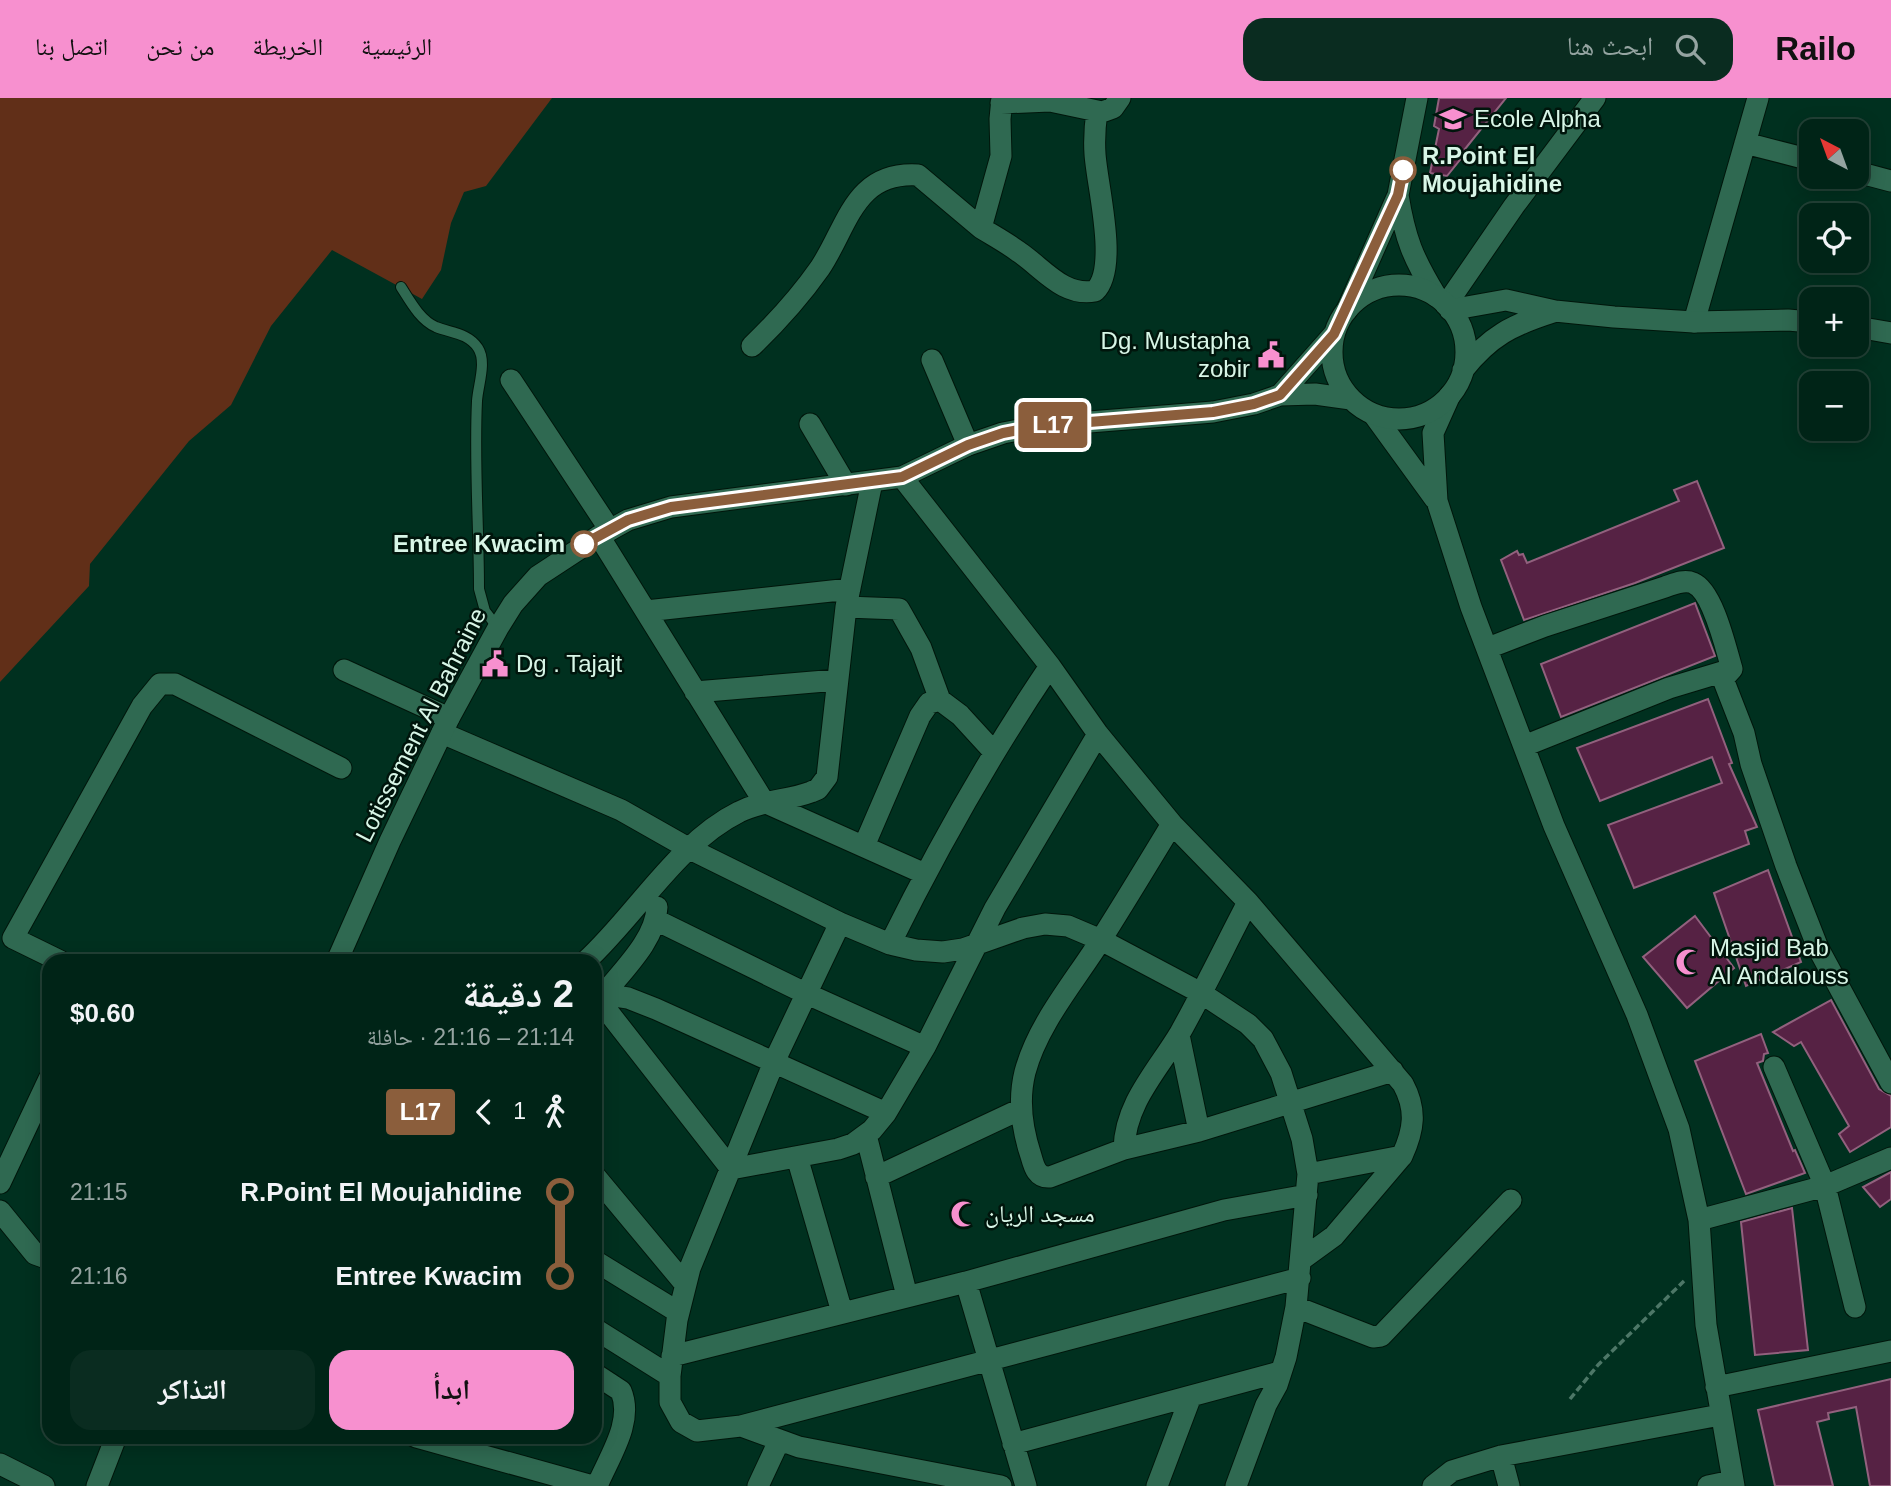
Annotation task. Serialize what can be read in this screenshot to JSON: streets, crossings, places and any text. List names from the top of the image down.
{
  "streets": {
    "street": ["Lotissement Al Bahraine"]
  },
  "places": {
    "school or university": ["Ecole Alpha"],
    "other": ["R.Point El Moujahidine", "Entree Kwacim"],
    "public building": ["Dg. Mustapha zobir", "Dg . Tajajt"],
    "mosque": ["Masjid Bab Al Andalouss", "مسجد الريان"]
  },
  "lines": ["bus line L17"],
  "north": "top left",
  "page": {
    "header": "Railo",
    "search": "ابحث هنا",
    "nav": [
      "الرئيسية",
      "الخريطة",
      "من نحن",
      "اتصل بنا"
    ],
    "on_map": "L17",
    "map_buttons": ["+", "−"],
    "heading": ["2 دقيقة", "21:14 – 21:16 · حافلة", "$0.60"],
    "legs": ["1", "L17"],
    "list": [
      {
        "name": "R.Point El Moujahidine",
        "value": "21:15"
      },
      {
        "name": "Entree Kwacim",
        "value": "21:16"
      }
    ],
    "buttons": ["ابدأ", "التذاكر"]
  }
}
